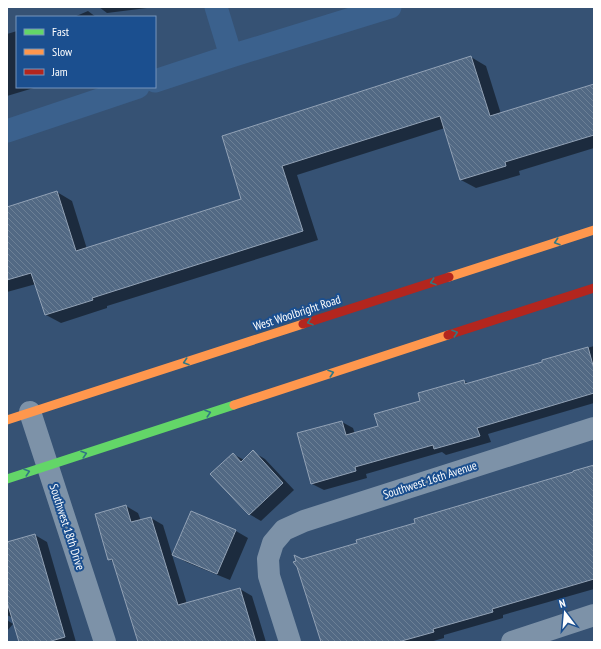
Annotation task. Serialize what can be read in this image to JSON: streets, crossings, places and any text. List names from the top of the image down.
{
  "streets": {
    "main road": ["West Woolbright Road"],
    "street": ["Southwest 16th Avenue", "Southwest 18th Drive"]
  },
  "crossings": [
    ["West Woolbright Road", "Southwest 18th Drive"]
  ],
  "legend": ["Fast", "Slow", "Jam"],
  "north": "top"
}
